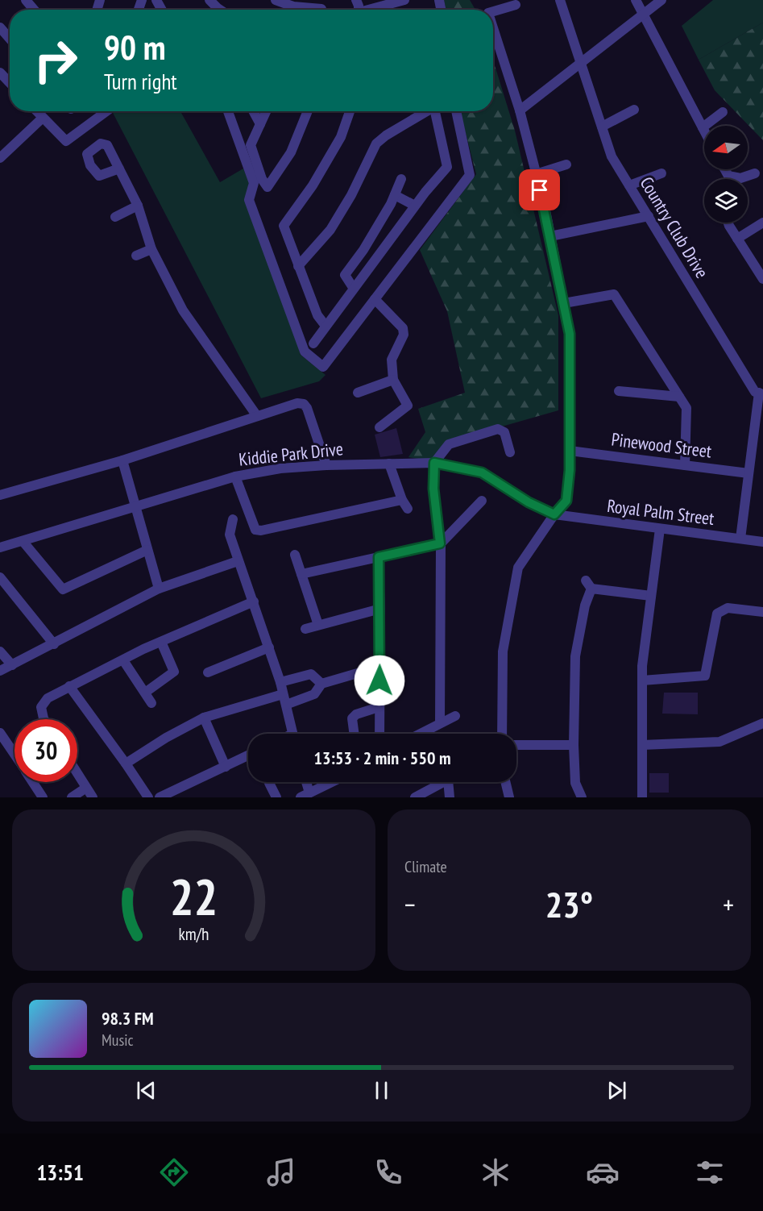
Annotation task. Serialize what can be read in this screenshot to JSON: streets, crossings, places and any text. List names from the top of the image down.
{
  "streets": {
    "street": [
      "Country Club Drive",
      "Pinewood Street",
      "Kiddie Park Drive",
      "Royal Palm Street"
    ]
  },
  "crossings": [
    ["Kiddie Park Drive", "Royal Palm Street"]
  ],
  "north": "left",
  "page": {
    "turn": ["90 m", "Turn right"],
    "limit": "30",
    "trip": "13:53 · 2 min · 550 m",
    "tile": "Climate",
    "heat": ["−", "23°", "+"],
    "song": ["98.3 FM", "Music"],
    "tabs": "13:51",
    "gauge": ["22", "km/h"]
  }
}
